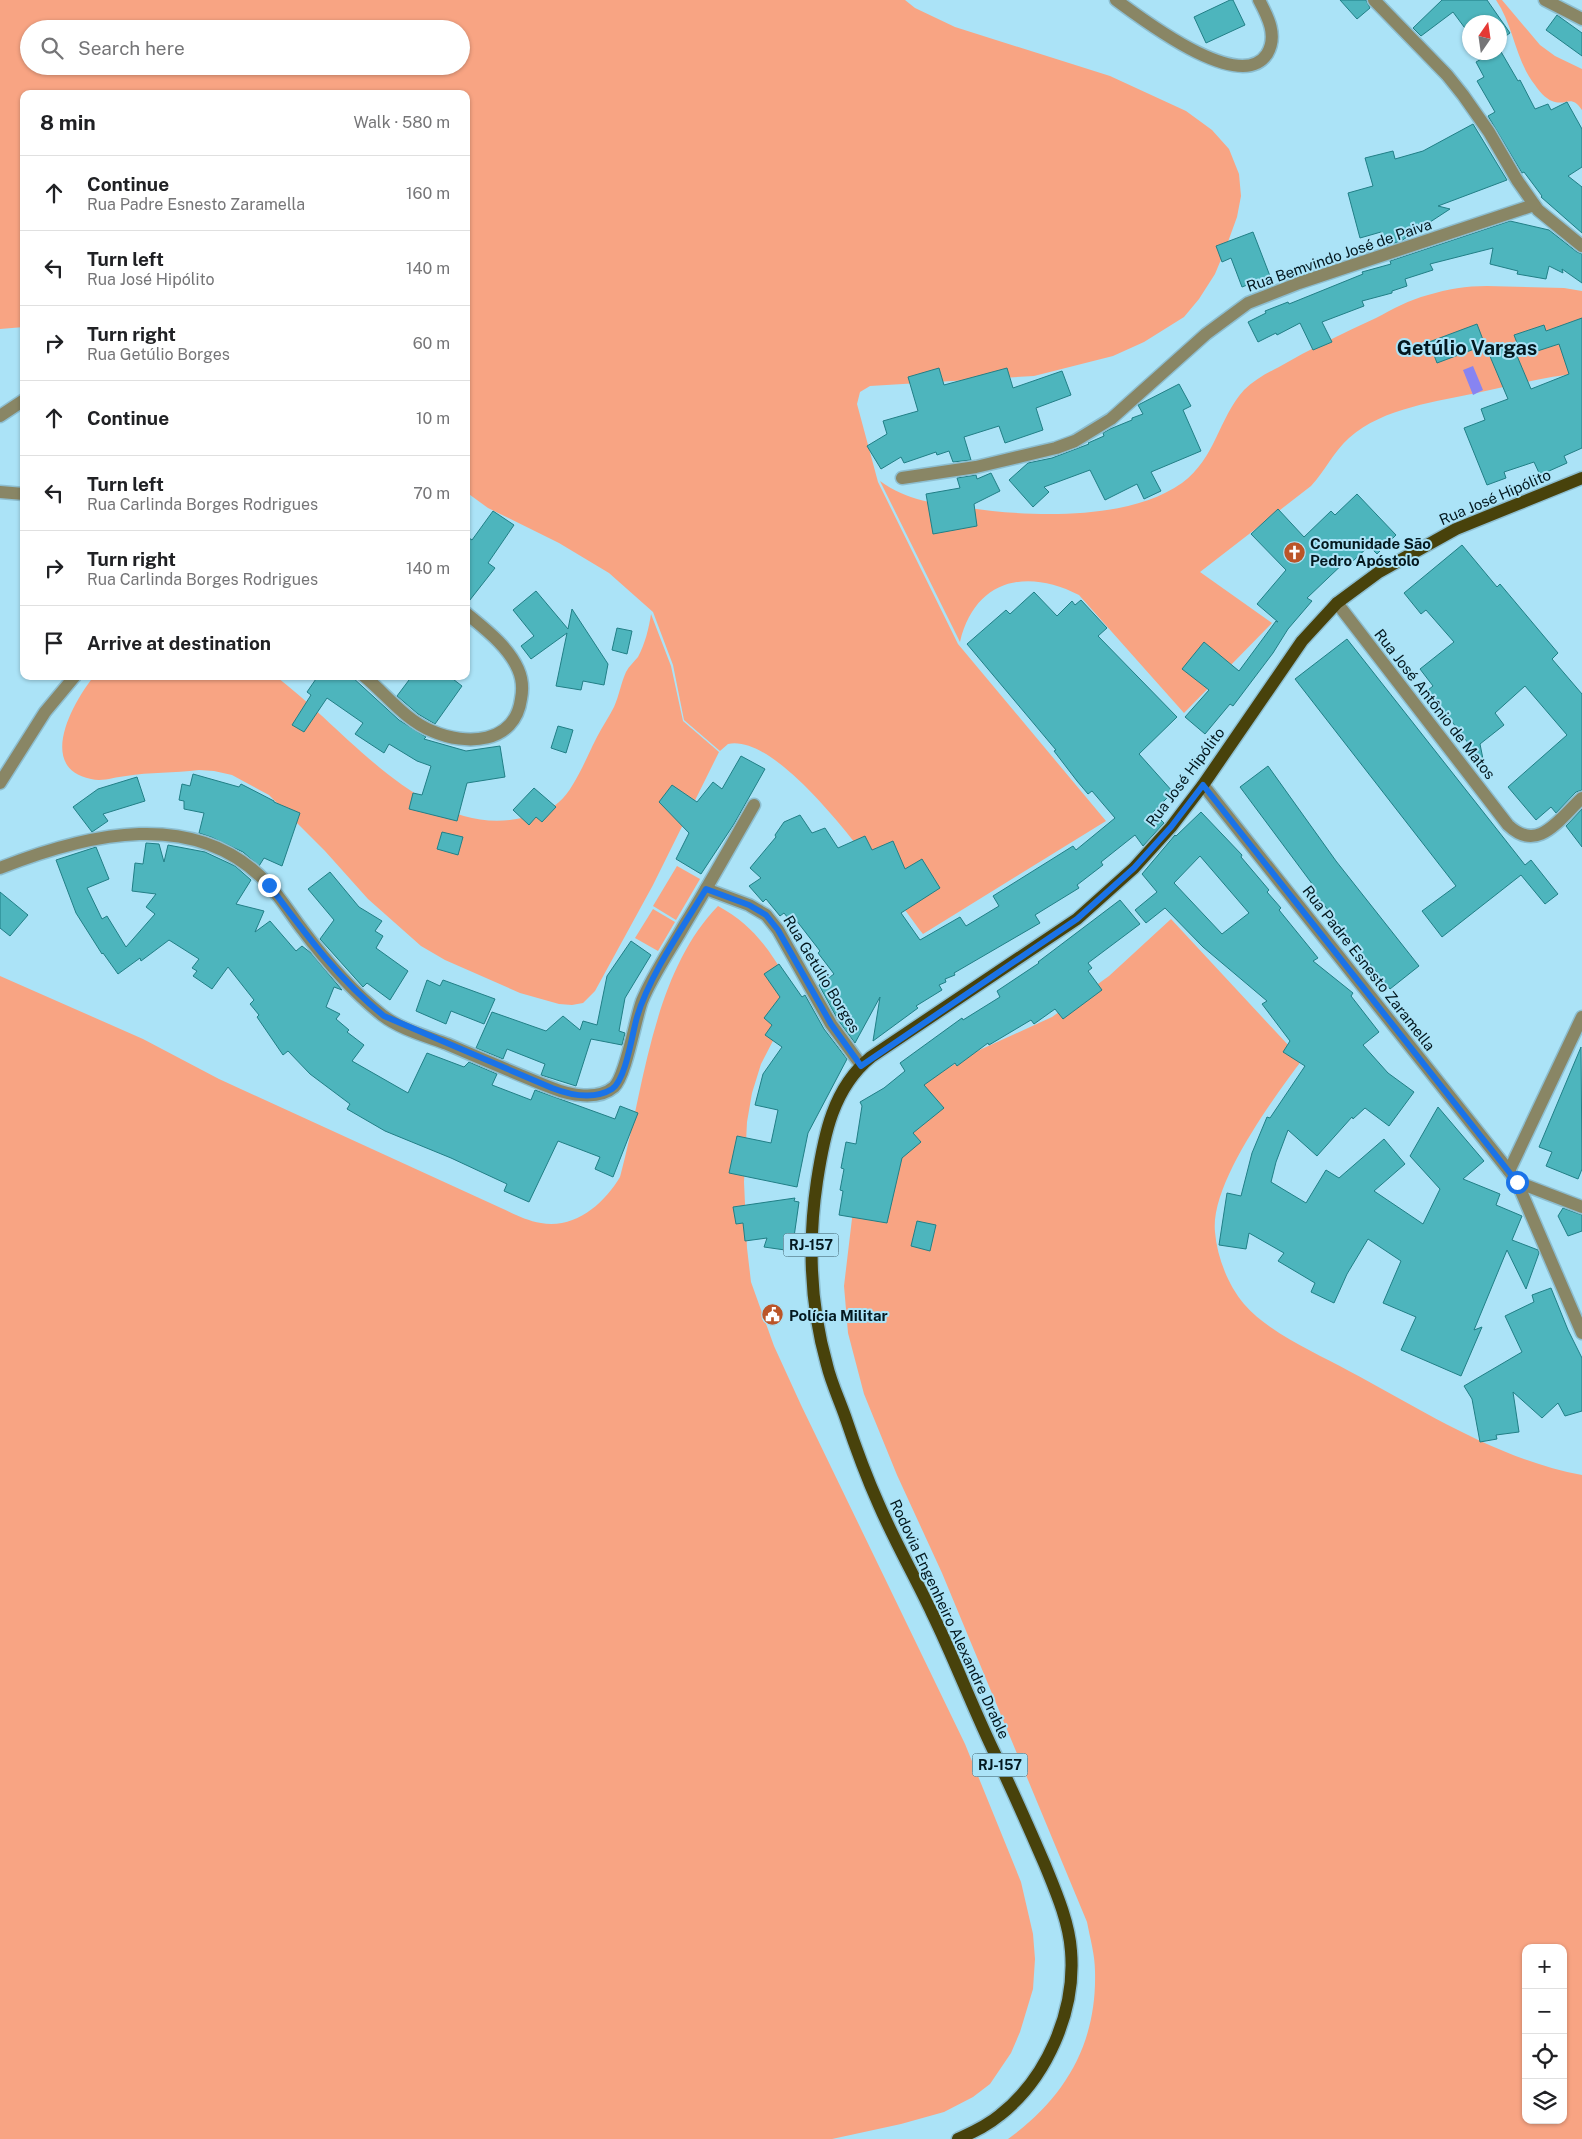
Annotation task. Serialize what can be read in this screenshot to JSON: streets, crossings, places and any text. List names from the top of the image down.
{
  "streets": {
    "main road": ["Rua José Hipólito", "RJ-157", "Rodovia Engenheiro Alexandre Drable"],
    "street": [
      "Rua Bemvindo José de Paiva",
      "Rua José Antônio de Matos",
      "Rua Padre Esnesto Zaramella",
      "Rua Getúlio Borges"
    ]
  },
  "crossings": [
    ["Rua José Hipólito", "Rua José Antônio de Matos"],
    ["Rua José Hipólito", "Rua Padre Esnesto Zaramella"],
    ["Rua José Hipólito", "Rua Getúlio Borges"],
    ["Rua José Hipólito", "Rodovia Engenheiro Alexandre Drable"]
  ],
  "districts": ["Getúlio Vargas"],
  "places": {
    "church": ["Comunidade São Pedro Apóstolo"],
    "public building": ["Polícia Militar"]
  },
  "north": "top",
  "page": {
    "search": "Search here",
    "heading": ["8 min", "Walk · 580 m"],
    "list": [
      ["Continue", "Rua Padre Esnesto Zaramella", "160 m"],
      ["Turn left", "Rua José Hipólito", "140 m"],
      ["Turn right", "Rua Getúlio Borges", "60 m"],
      ["Continue", "10 m"],
      ["Turn left", "Rua Carlinda Borges Rodrigues", "70 m"],
      ["Turn right", "Rua Carlinda Borges Rodrigues", "140 m"],
      "Arrive at destination"
    ],
    "map_buttons": ["+", "−"]
  }
}
